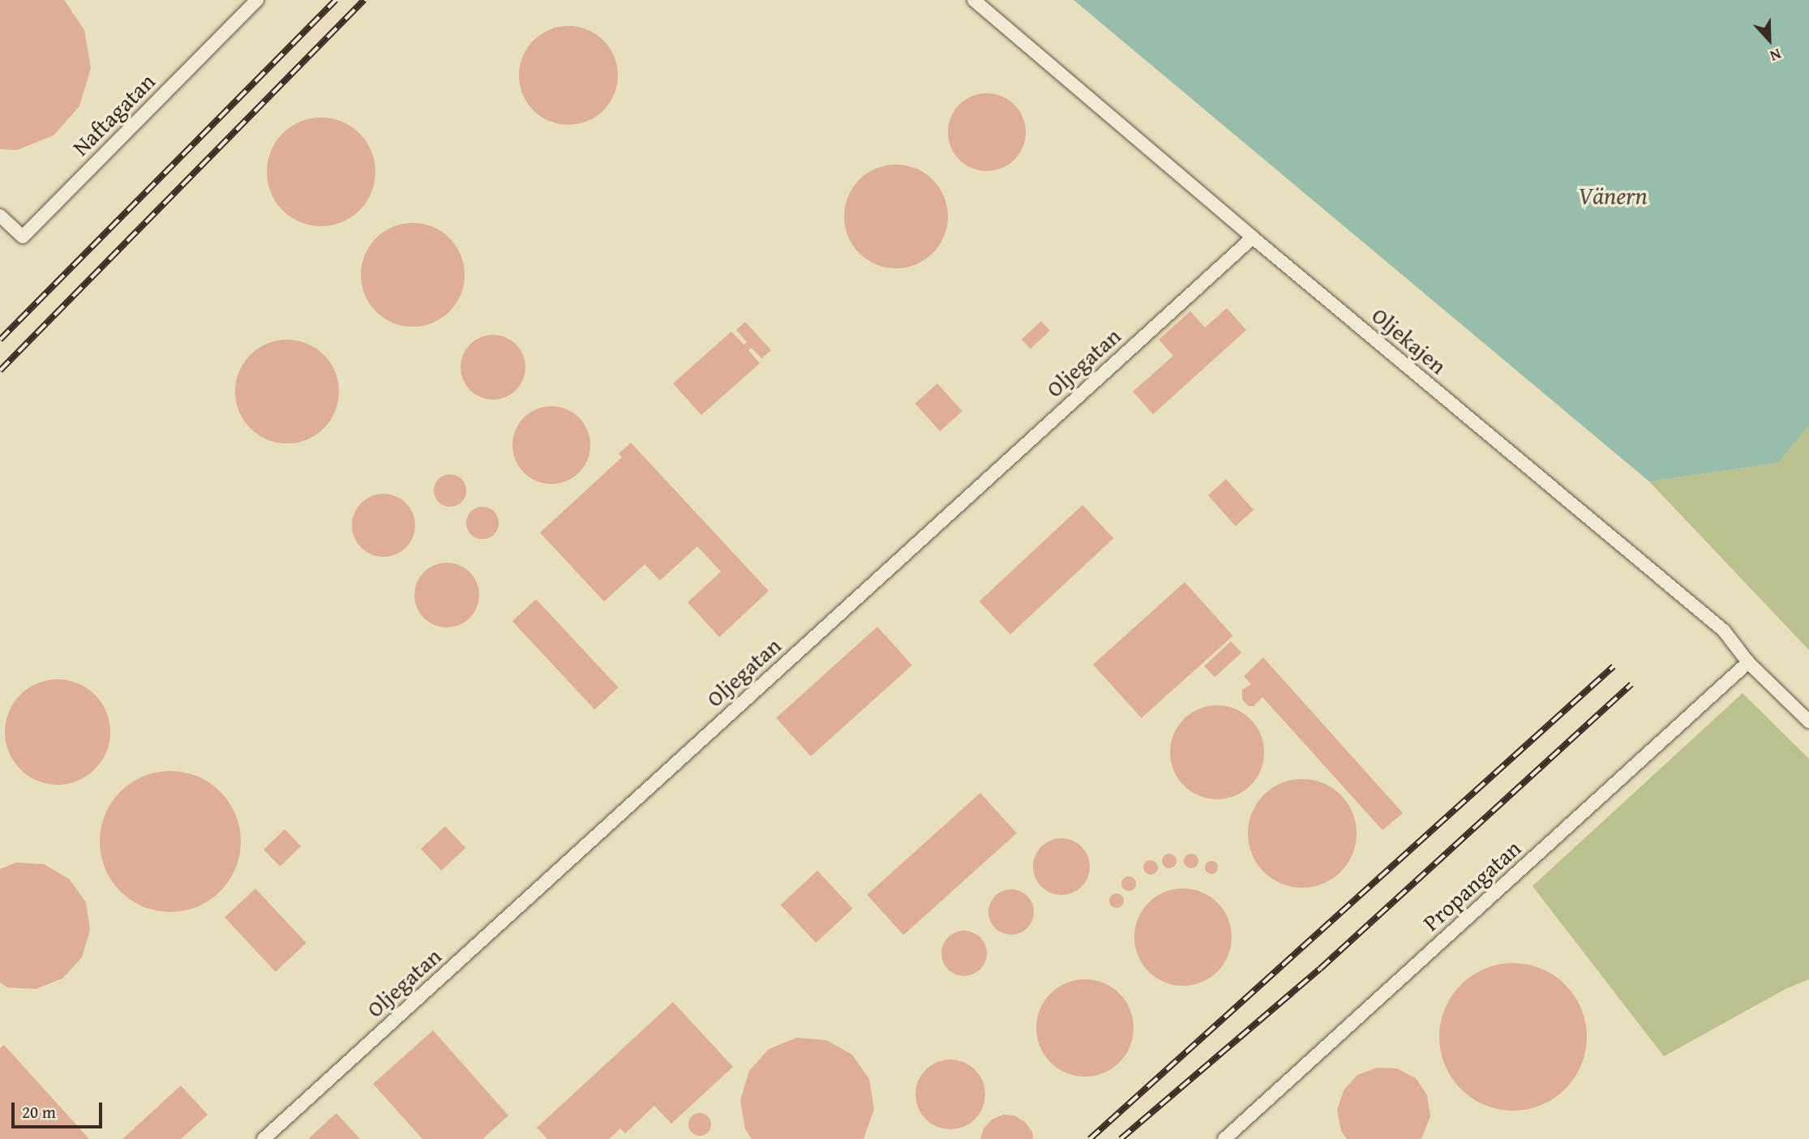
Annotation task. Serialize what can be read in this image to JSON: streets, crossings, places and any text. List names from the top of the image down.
{
  "streets": {
    "lane": [
      "Naftagatan",
      "Oljekajen",
      "Oljegatan",
      "Propangatan"
    ]
  },
  "crossings": [
    ["Oljekajen", "Oljegatan"],
    ["Oljekajen", "Propangatan"]
  ],
  "water": ["Vänern"],
  "scale_bar": "20 m",
  "north": "bottom"
}
